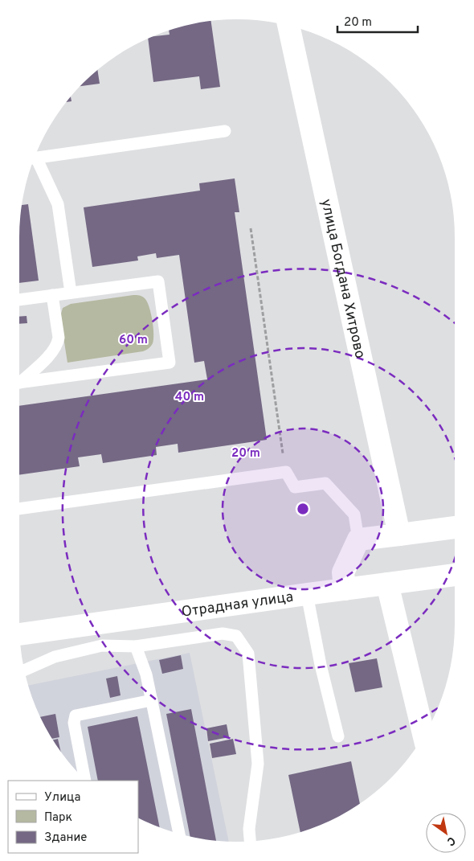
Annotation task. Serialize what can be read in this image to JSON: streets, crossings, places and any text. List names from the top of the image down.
{
  "streets": {
    "street": ["улица Богдана Хитрово", "Отрадная улица"]
  },
  "legend": ["Улица", "Парк", "Здание"],
  "scale_bar": "20 m",
  "north": "bottom right",
  "rings": ["60 m", "40 m", "20 m"]
}
